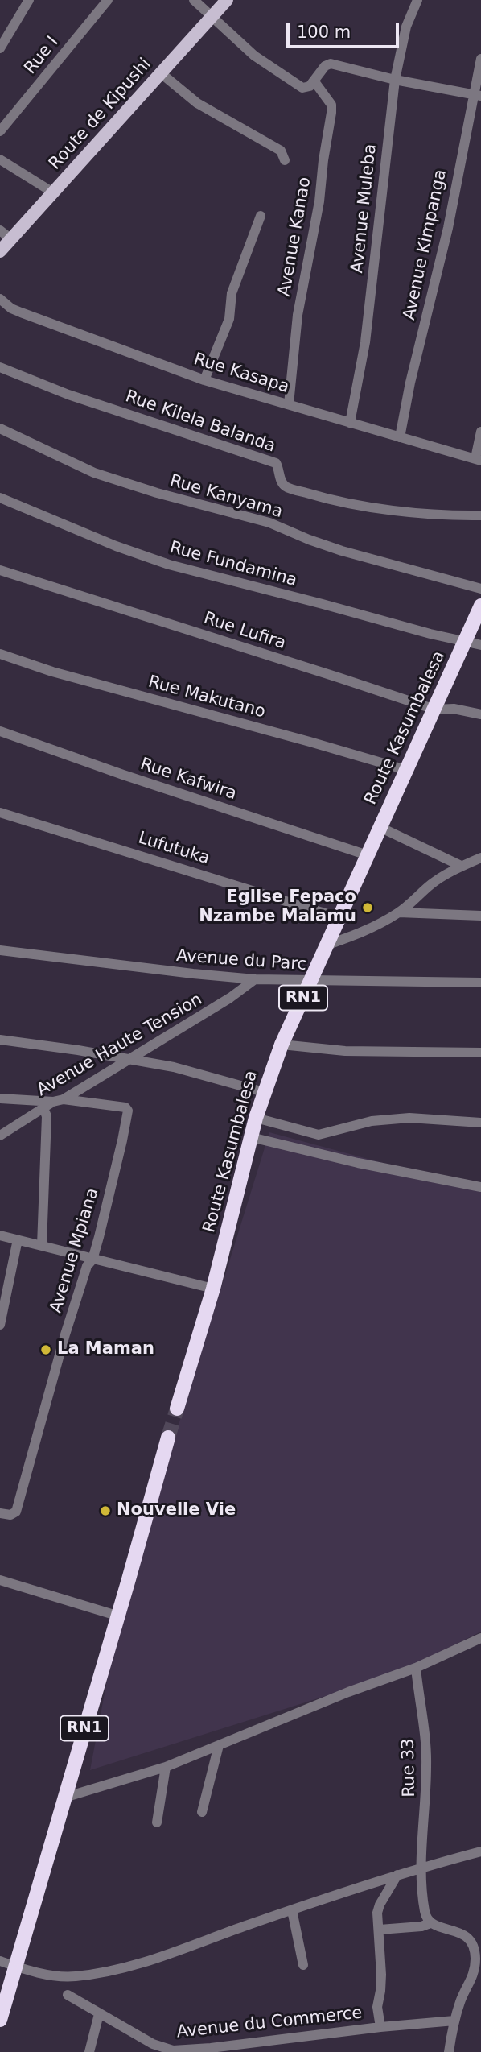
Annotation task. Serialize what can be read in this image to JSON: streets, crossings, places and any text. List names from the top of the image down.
{
  "streets": {
    "highway": ["Route Kasumbalesa", "RN1"],
    "main road": ["Route de Kipushi"],
    "street": [
      "Rue I",
      "Avenue Muleba",
      "Avenue Kanao",
      "Avenue Kimpanga",
      "Rue Kasapa",
      "Rue Kilela Balanda",
      "Rue Kanyama",
      "Rue Fundamina",
      "Rue Lufira",
      "Rue Makutano",
      "Rue Kafwira",
      "Lufutuka",
      "Avenue du Parc",
      "Avenue Haute Tension",
      "Avenue Mpiana",
      "Rue 33",
      "Avenue du Commerce"
    ]
  },
  "crossings": [
    ["Avenue Muleba", "Rue Kasapa"],
    ["Avenue Kanao", "Rue Kasapa"],
    ["Avenue Kimpanga", "Rue Kasapa"],
    ["Rue Fundamina", "Route Kasumbalesa"],
    ["Rue Lufira", "Route Kasumbalesa"],
    ["Rue Makutano", "Route Kasumbalesa"],
    ["Route Kasumbalesa", "Rue Kafwira"],
    ["Route Kasumbalesa", "Lufutuka"],
    ["Route Kasumbalesa", "Avenue du Parc"],
    ["Avenue du Parc", "Avenue Haute Tension"],
    ["Avenue Haute Tension", "Avenue Mpiana"]
  ],
  "places": ["Eglise Fepaco Nzambe Malamu", "La Maman", "Nouvelle Vie"],
  "scale_bar": "100 m"
}
